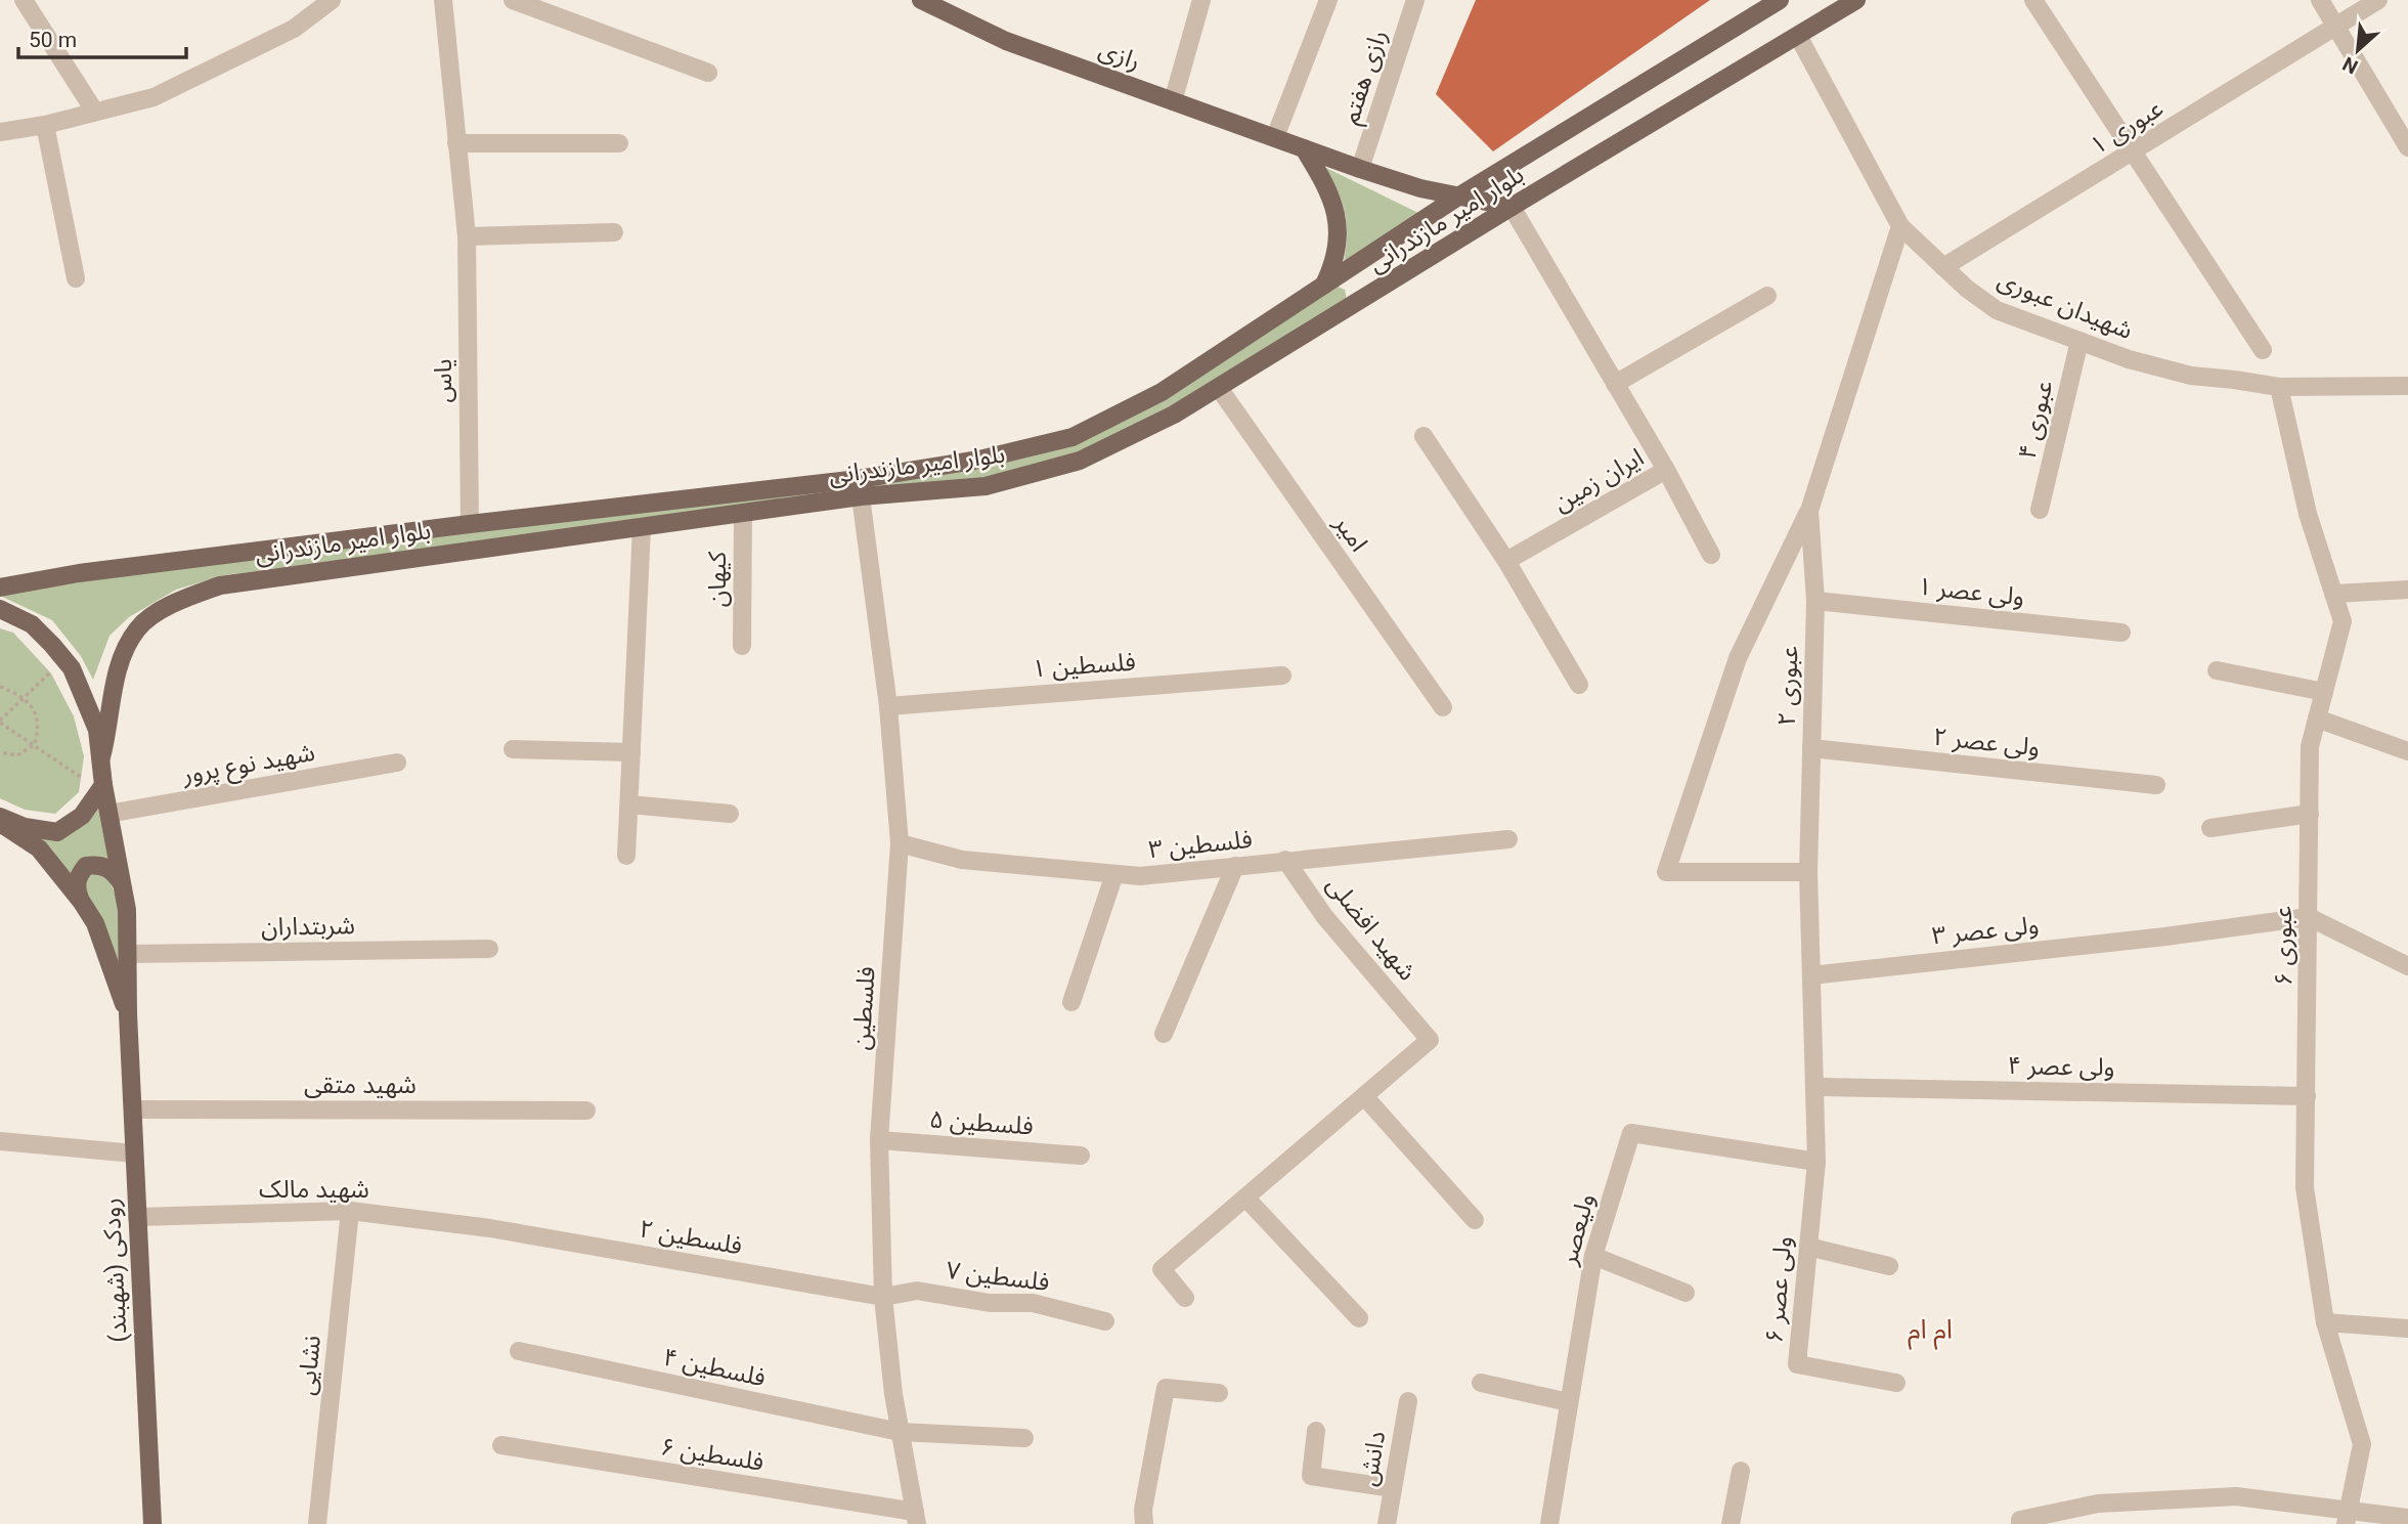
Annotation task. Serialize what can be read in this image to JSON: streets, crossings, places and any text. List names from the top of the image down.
{
  "streets": {
    "main road": ["رازی", "بلوار امیر مازندرانی", "رودکی (شهبند)"],
    "street": [
      "رازی هفتم",
      "عبوری ۱",
      "شهیدان عبوری",
      "یاس",
      "عبوری ۴",
      "ایران زمین",
      "امیر",
      "کیهان",
      "ولی عصر ۱",
      "فلسطین ۱",
      "عبوری ۲",
      "ولی عصر ۲",
      "شهید نوع پرور",
      "فلسطین ۳",
      "شربتداران",
      "شهید افضلی",
      "ولی عصر ۳",
      "عبوری ۶",
      "فلسطین",
      "ولی عصر ۴",
      "شهید متقی",
      "فلسطین ۵",
      "شهید مالک",
      "ولیعصر",
      "فلسطین ۲",
      "فلسطین ۷",
      "ولی عصر ۶",
      "نشایی",
      "فلسطین ۴",
      "فلسطین ۶",
      "دانش"
    ]
  },
  "crossings": [
    ["رازی", "رازی هفتم"],
    ["رازی", "بلوار امیر مازندرانی"],
    ["رازی", "ایران زمین"],
    ["عبوری ۱", "شهیدان عبوری"],
    ["بلوار امیر مازندرانی", "شهیدان عبوری"],
    ["بلوار امیر مازندرانی", "یاس"],
    ["بلوار امیر مازندرانی", "ایران زمین"],
    ["بلوار امیر مازندرانی", "امیر"],
    ["بلوار امیر مازندرانی", "کیهان"],
    ["بلوار امیر مازندرانی", "فلسطین"],
    ["بلوار امیر مازندرانی", "رودکی (شهبند)"],
    ["شهیدان عبوری", "عبوری ۴"],
    ["شهیدان عبوری", "عبوری ۲"],
    ["شهیدان عبوری", "عبوری ۶"],
    ["ولی عصر ۱", "عبوری ۲"],
    ["فلسطین ۱", "فلسطین"],
    ["عبوری ۲", "ولی عصر ۲"],
    ["عبوری ۲", "ولی عصر ۳"],
    ["عبوری ۲", "ولی عصر ۴"],
    ["عبوری ۲", "ولیعصر"],
    ["عبوری ۲", "ولی عصر ۶"],
    ["شهید نوع پرور", "رودکی (شهبند)"],
    ["فلسطین ۳", "شهید افضلی"],
    ["فلسطین ۳", "فلسطین"],
    ["شربتداران", "رودکی (شهبند)"],
    ["ولی عصر ۳", "عبوری ۶"],
    ["عبوری ۶", "ولی عصر ۴"],
    ["فلسطین", "فلسطین ۵"],
    ["فلسطین", "فلسطین ۲"],
    ["فلسطین", "فلسطین ۷"],
    ["فلسطین", "فلسطین ۴"],
    ["فلسطین", "فلسطین ۶"],
    ["شهید متقی", "رودکی (شهبند)"],
    ["شهید مالک", "فلسطین ۲"],
    ["شهید مالک", "رودکی (شهبند)"],
    ["شهید مالک", "نشایی"],
    ["ولیعصر", "ولی عصر ۶"],
    ["فلسطین ۲", "فلسطین ۷"]
  ],
  "districts": ["ام ام"],
  "scale_bar": "50 m",
  "north": "bottom left"
}
